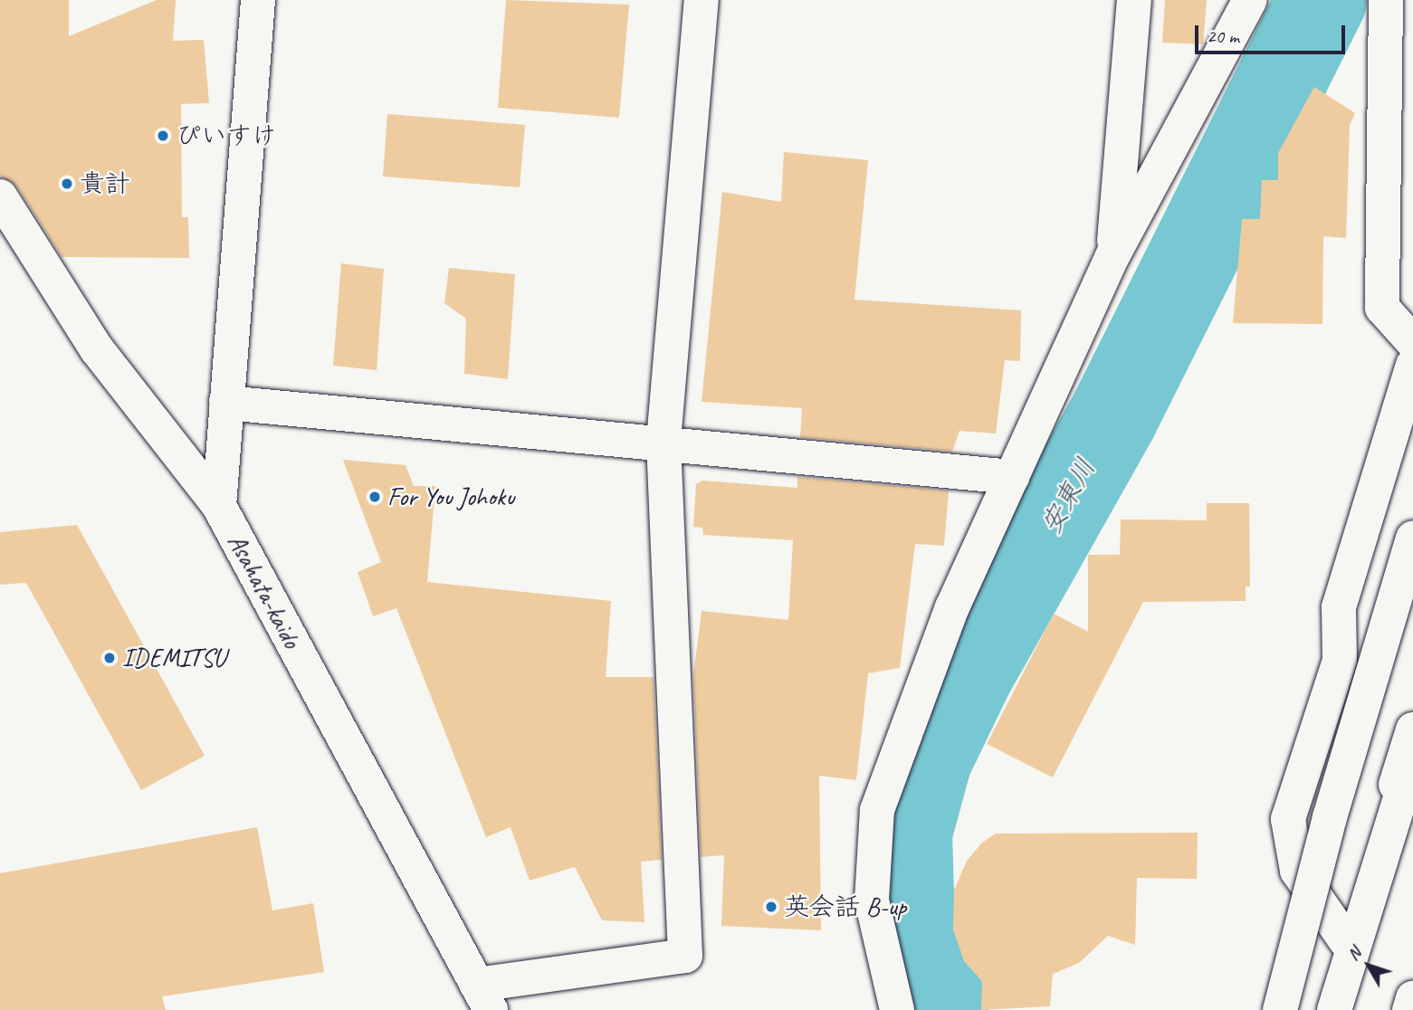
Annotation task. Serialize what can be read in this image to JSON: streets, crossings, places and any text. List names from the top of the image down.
{
  "streets": {
    "main road": ["Asahata-kaido"]
  },
  "water": ["安東川"],
  "places": [
    "ぴいすけ",
    "貴計",
    "For You Johoku",
    "IDEMITSU",
    "英会話 B-up"
  ],
  "scale_bar": "20 m",
  "north": "top left"
}
